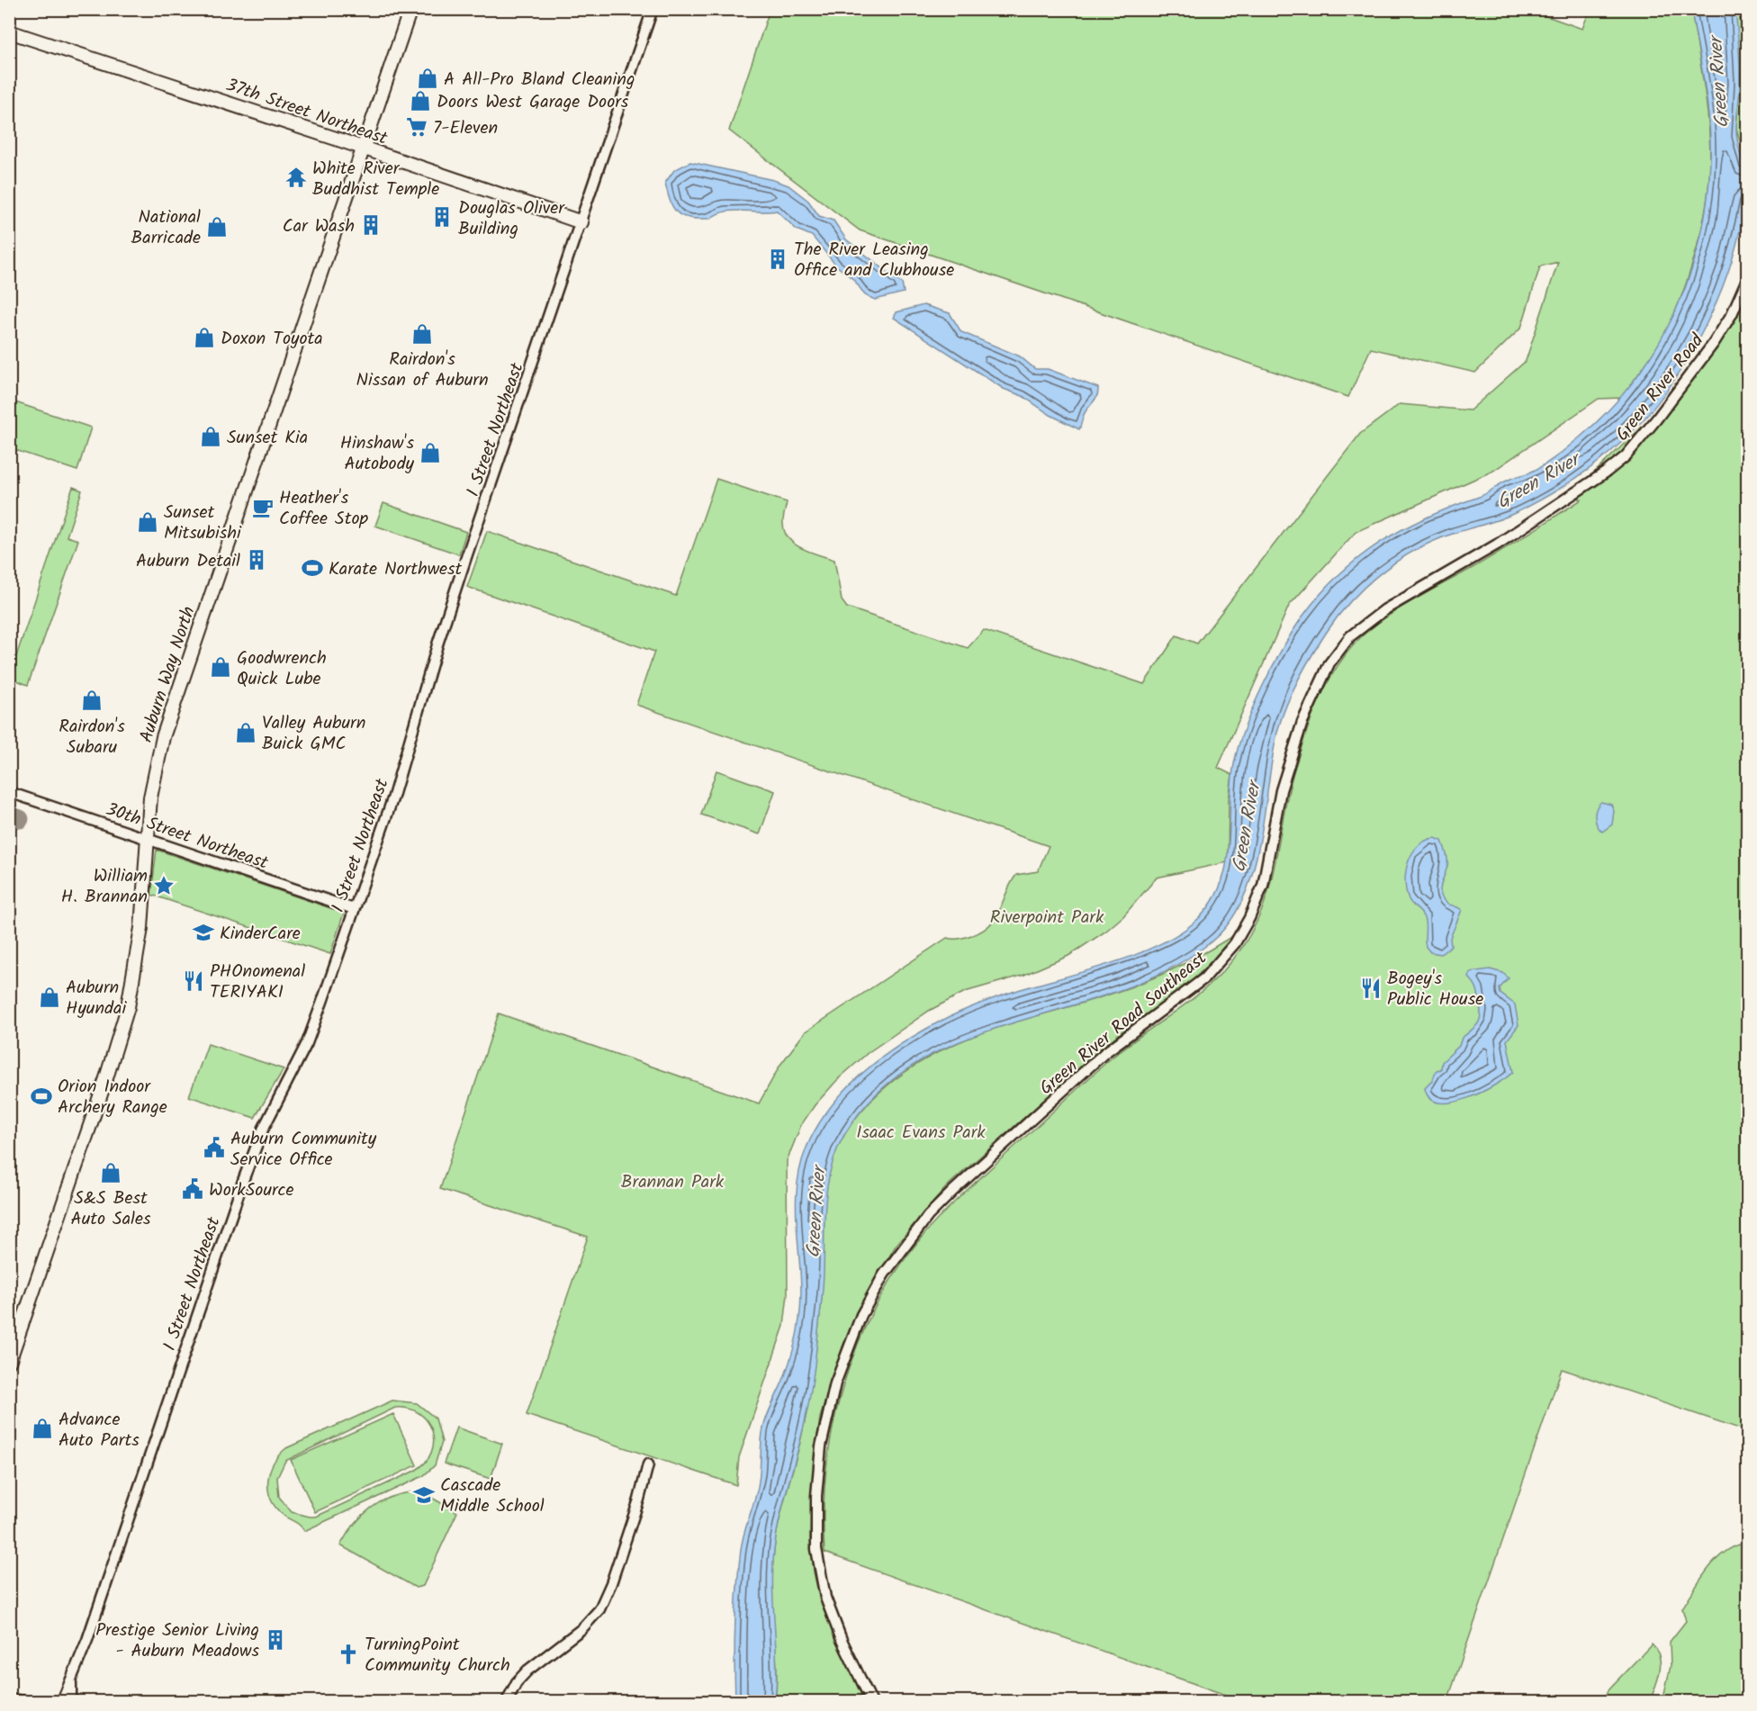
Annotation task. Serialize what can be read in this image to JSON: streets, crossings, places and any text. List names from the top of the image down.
{
  "streets": {
    "main road": ["37th Street Northeast", "Auburn Way North"],
    "street": [
      "Green River Road",
      "I Street Northeast",
      "30th Street Northeast",
      "Green River Road Southeast"
    ]
  },
  "crossings": [
    ["37th Street Northeast", "I Street Northeast"],
    ["37th Street Northeast", "Auburn Way North"],
    ["Green River Road", "Green River Road Southeast"],
    ["I Street Northeast", "30th Street Northeast"],
    ["Auburn Way North", "30th Street Northeast"]
  ],
  "water": ["Green River"],
  "parks": ["Riverpoint Park", "Isaac Evans Park", "Brannan Park"],
  "places": {
    "shop": [
      "A All-Pro Bland Cleaning",
      "Doors West Garage Doors",
      "National Barricade",
      "Rairdon's Nissan of Auburn",
      "Doxon Toyota",
      "Sunset Kia",
      "Hinshaw's Autobody",
      "Sunset Mitsubishi",
      "Goodwrench Quick Lube",
      "Rairdon's Subaru",
      "Valley Auburn Buick GMC",
      "Auburn Hyundai",
      "S&S Best Auto Sales",
      "Advance Auto Parts"
    ],
    "supermarket": ["7-Eleven"],
    "temple": ["White River Buddhist Temple"],
    "building": [
      "Douglas Oliver Building",
      "Car Wash",
      "The River Leasing Office and Clubhouse",
      "Auburn Detail",
      "Prestige Senior Living - Auburn Meadows"
    ],
    "cafe": ["Heather's Coffee Stop"],
    "sports": ["Karate Northwest", "Orion Indoor Archery Range"],
    "place": ["William H. Brannan"],
    "school or university": ["KinderCare", "Cascade Middle School"],
    "restaurant": ["PHOnomenal TERIYAKI", "Bogey's Public House"],
    "public building": ["Auburn Community Service Office", "WorkSource"],
    "church": ["TurningPoint Community Church"]
  }
}
